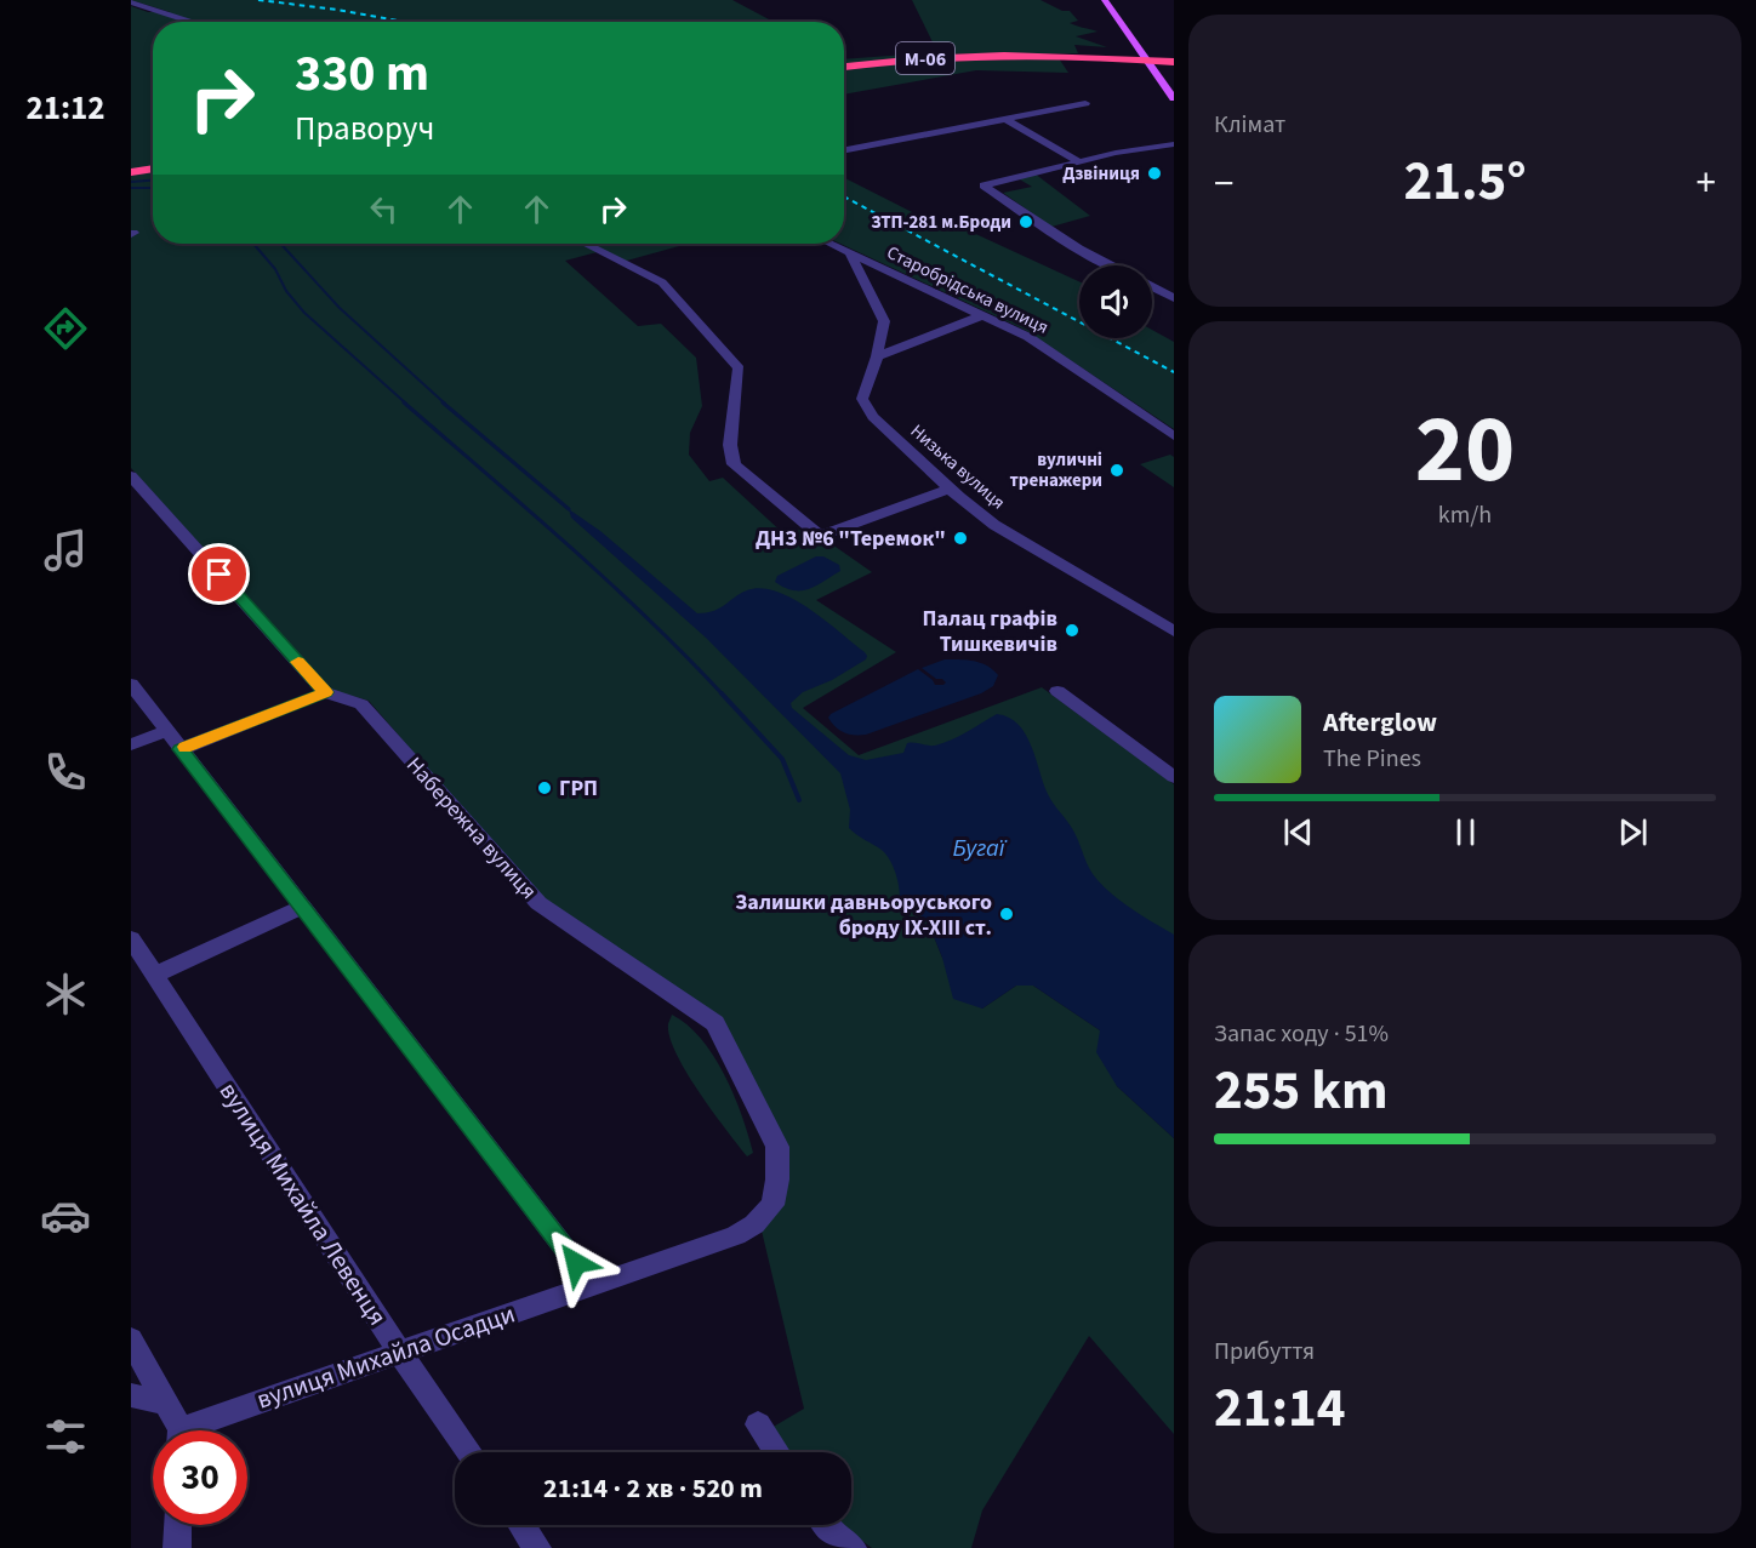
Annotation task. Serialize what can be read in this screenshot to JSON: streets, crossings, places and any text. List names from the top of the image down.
{
  "streets": {
    "highway": ["М-06"],
    "street": [
      "Старобрідська вулиця",
      "Низька вулиця",
      "Набережна вулиця",
      "вулиця Михайла Левенця",
      "вулиця Михайла Осадци"
    ]
  },
  "crossings": [
    ["Старобрідська вулиця", "Низька вулиця"],
    ["Набережна вулиця", "вулиця Михайла Осадци"],
    ["вулиця Михайла Левенця", "вулиця Михайла Осадци"]
  ],
  "water": ["Бугаї"],
  "places": [
    "Дзвіниця",
    "ЗТП-281 м.Броди",
    "вуличні тренажери",
    "ДНЗ №6 \"Теремок\"",
    "Палац графів Тишкевичів",
    "ГРП",
    "Залишки давньоруського броду IX-XIII ст."
  ],
  "page": {
    "tabs": "21:12",
    "tile": [
      "Клімат",
      ["20", "km/h"],
      ["Запас ходу · 51%", "255 km"],
      ["Прибуття", "21:14"]
    ],
    "turn": ["330 m", "Праворуч"],
    "heat": ["−", "21.5°", "+"],
    "song": ["Afterglow", "The Pines"],
    "limit": "30",
    "trip": "21:14 · 2 хв · 520 m"
  }
}
